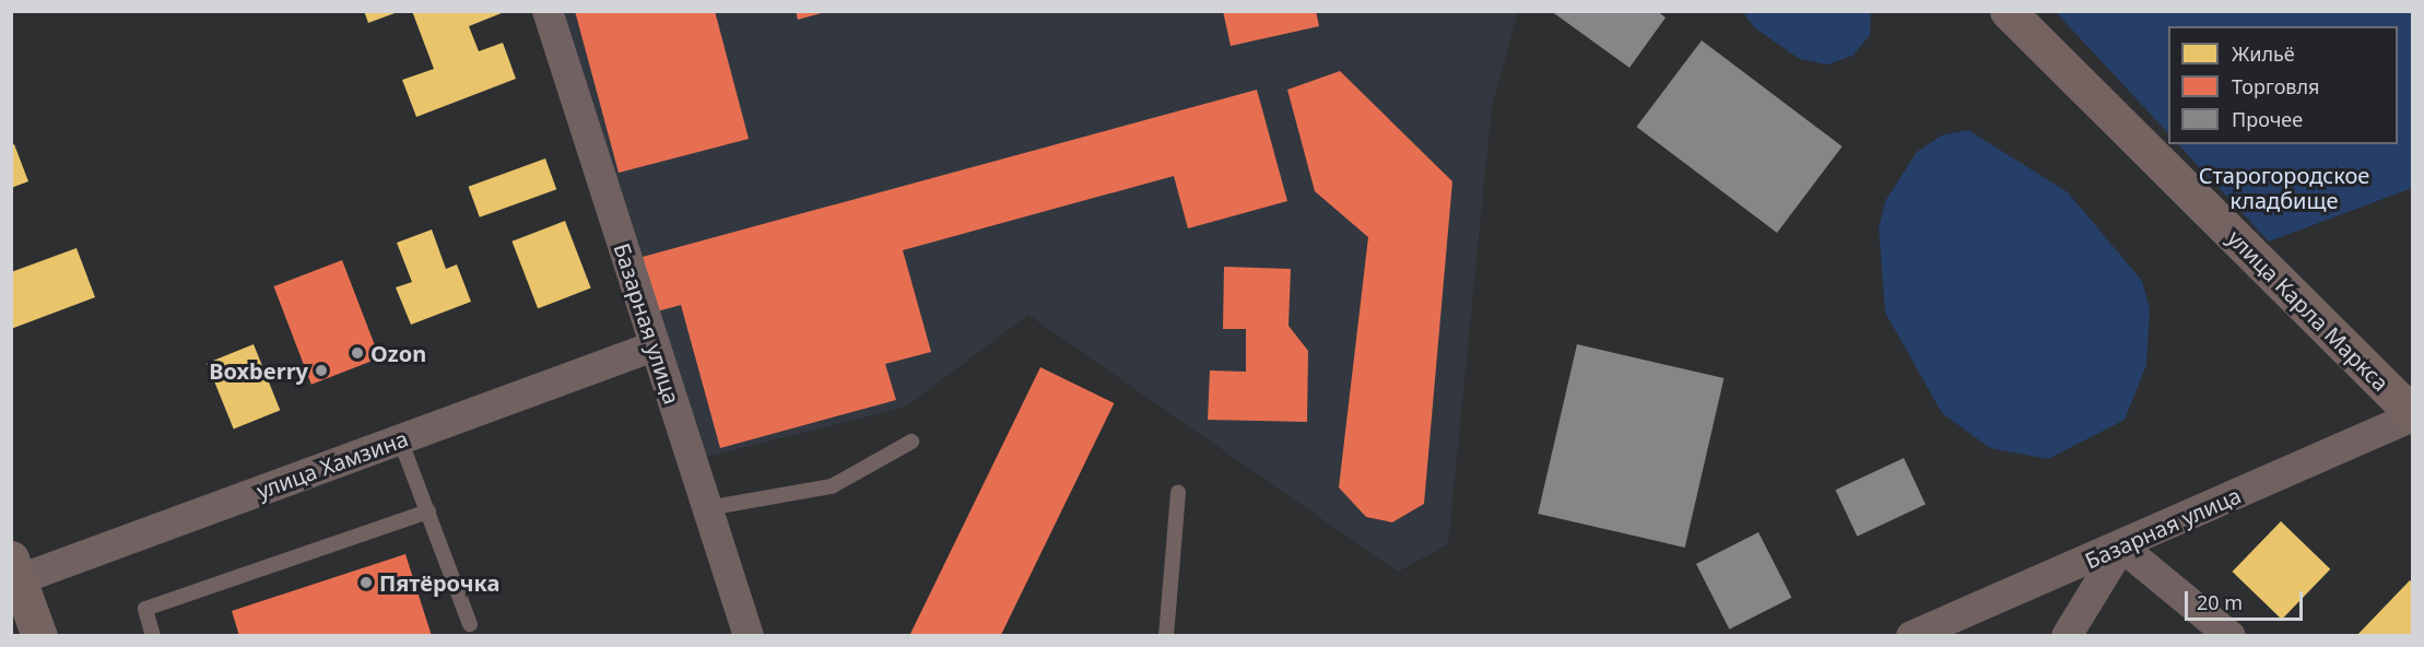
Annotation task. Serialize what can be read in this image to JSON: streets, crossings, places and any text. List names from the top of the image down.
{
  "streets": {
    "main road": ["улица Карла Маркса"],
    "street": ["Базарная улица", "улица Хамзина"]
  },
  "crossings": [
    ["улица Карла Маркса", "Базарная улица"],
    ["Базарная улица", "улица Хамзина"]
  ],
  "parks": ["Старогородское кладбище"],
  "places": ["Ozon", "Boxberry", "Пятёрочка"],
  "legend": ["Жильё", "Торговля", "Прочее"],
  "scale_bar": "20 m"
}
